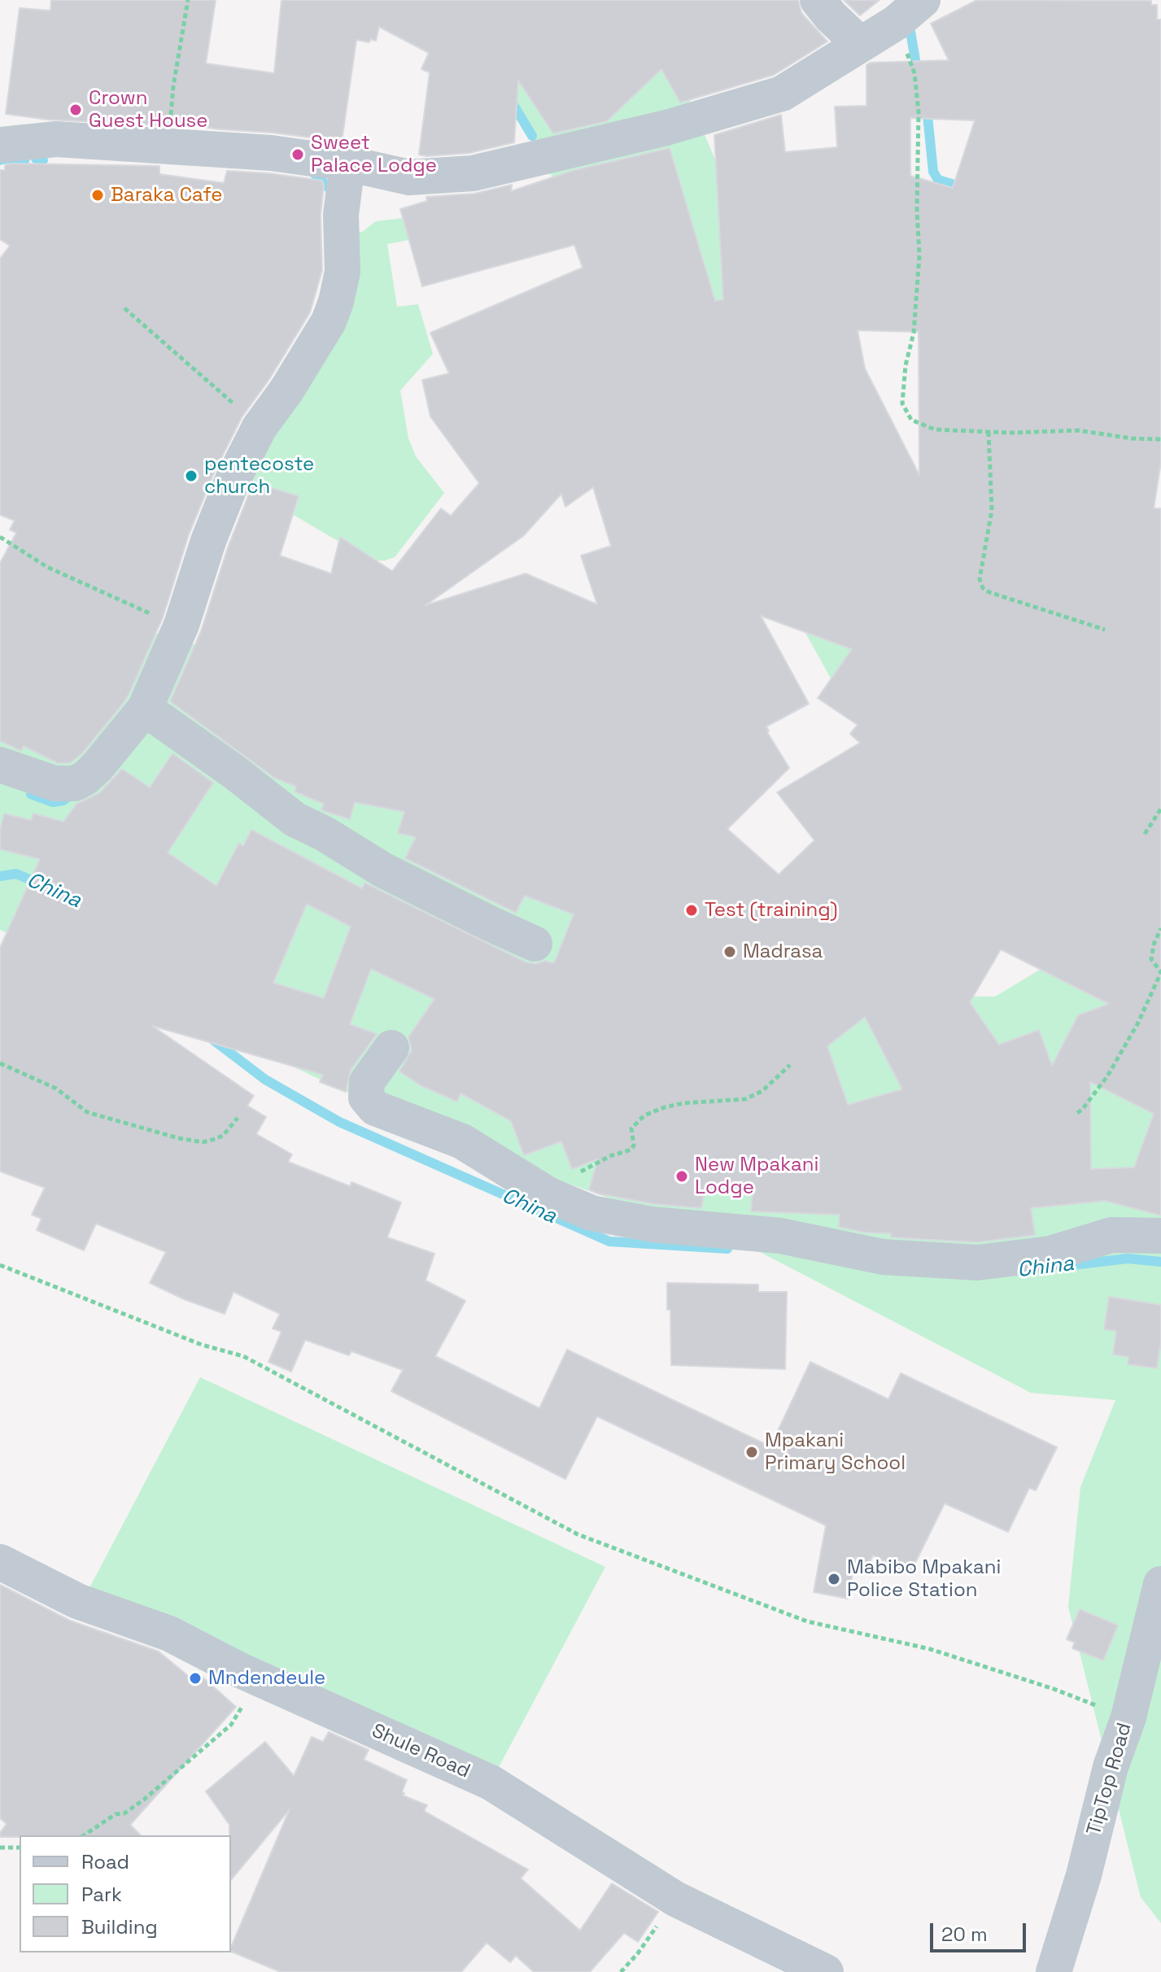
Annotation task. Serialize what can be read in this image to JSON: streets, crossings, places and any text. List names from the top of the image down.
{
  "streets": {
    "street": ["Shule Road", "TipTop Road"]
  },
  "water": ["China"],
  "places": [
    "Crown Guest House",
    "Sweet Palace Lodge",
    "Baraka Cafe",
    "pentecoste church",
    "Test (training)",
    "Madrasa",
    "New Mpakani Lodge",
    "Mpakani Primary School",
    "Mabibo Mpakani Police Station",
    "Mndendeule"
  ],
  "legend": ["Road", "Park", "Building"],
  "scale_bar": "20 m"
}
